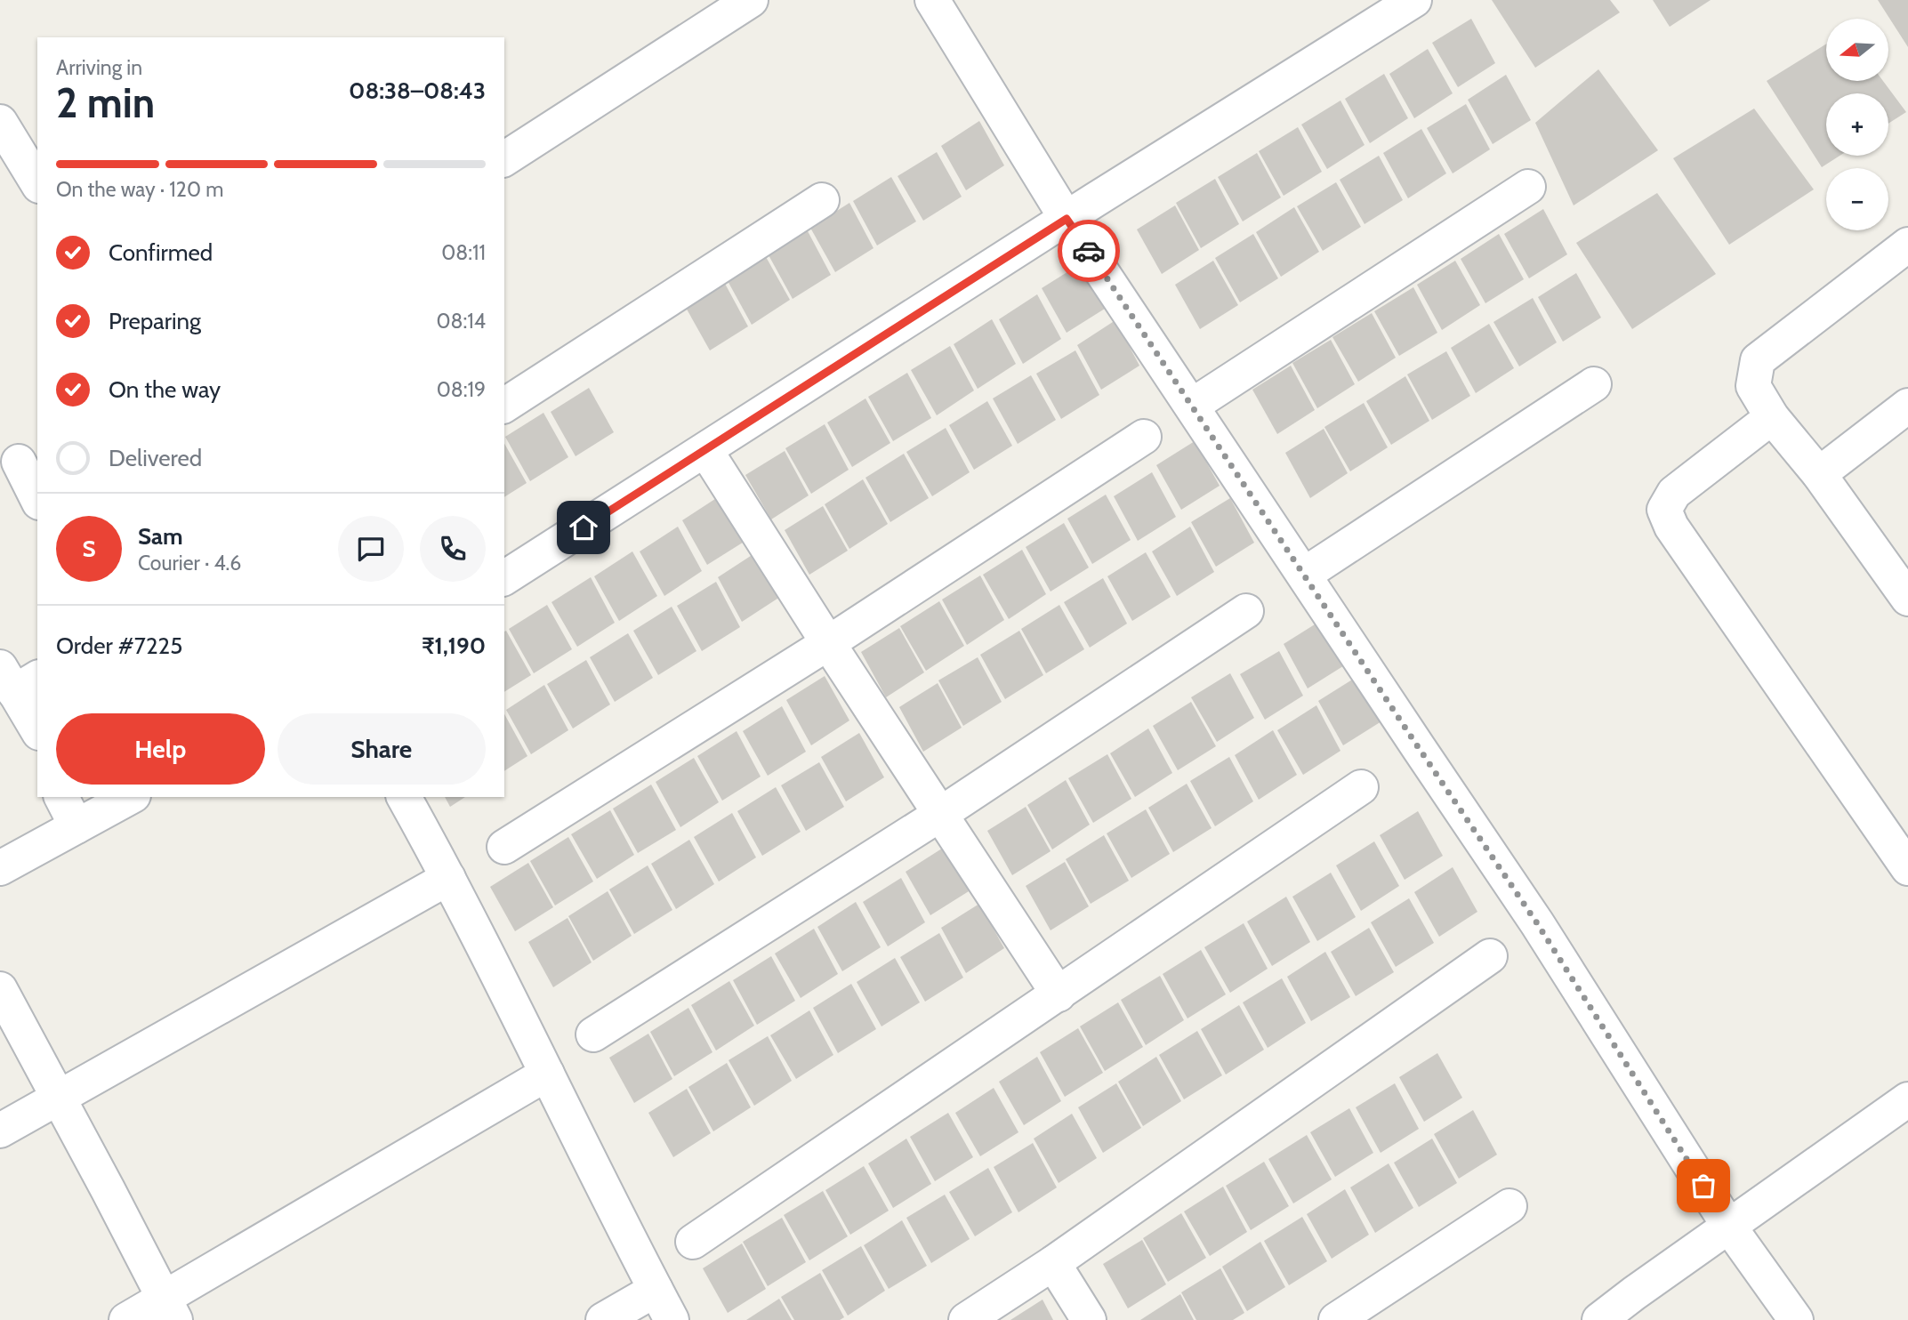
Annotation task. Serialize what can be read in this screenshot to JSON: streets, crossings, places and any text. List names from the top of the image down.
{
  "north": "left",
  "page": {
    "map_buttons": ["+", "−"],
    "heading": ["2 min", "Arriving in", "08:38–08:43"],
    "panel": [
      "Sam",
      "Courier · 4.6",
      "Order #7225",
      "₹1,190"
    ],
    "bar": "On the way · 120 m",
    "list": [
      ["Confirmed", "08:11"],
      ["Preparing", "08:14"],
      ["On the way", "08:19"],
      "Delivered"
    ],
    "round": "S",
    "buttons": ["Help", "Share"]
  }
}
